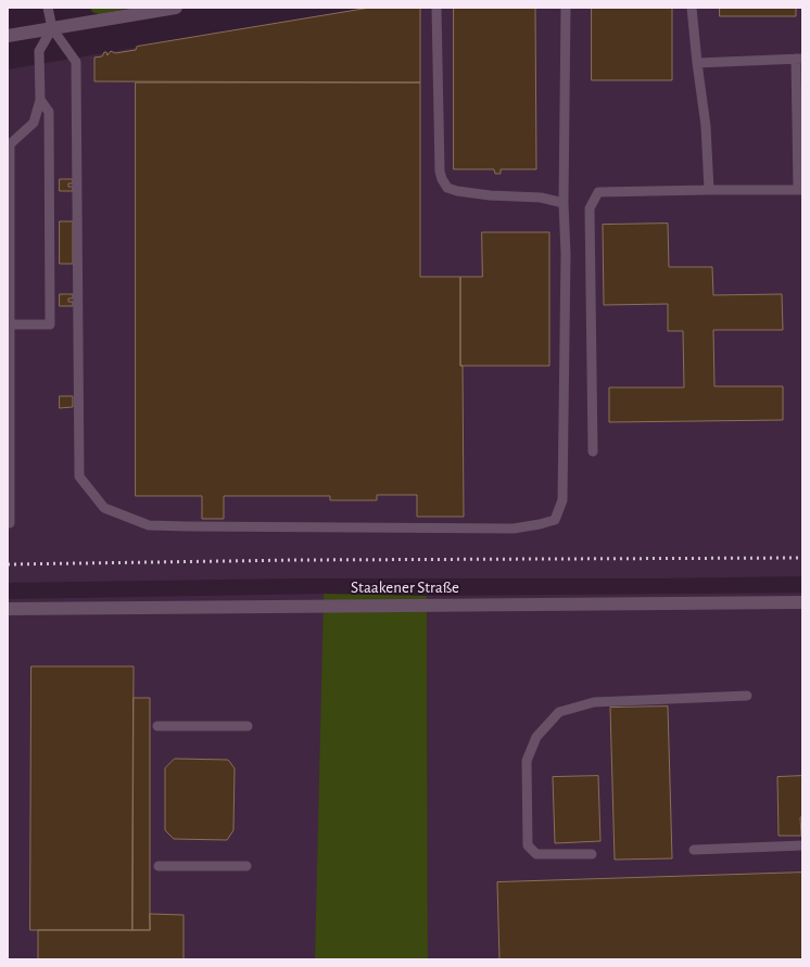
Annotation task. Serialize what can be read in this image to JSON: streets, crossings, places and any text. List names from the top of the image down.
{
  "streets": {
    "street": ["Staakener Straße"]
  }
}
